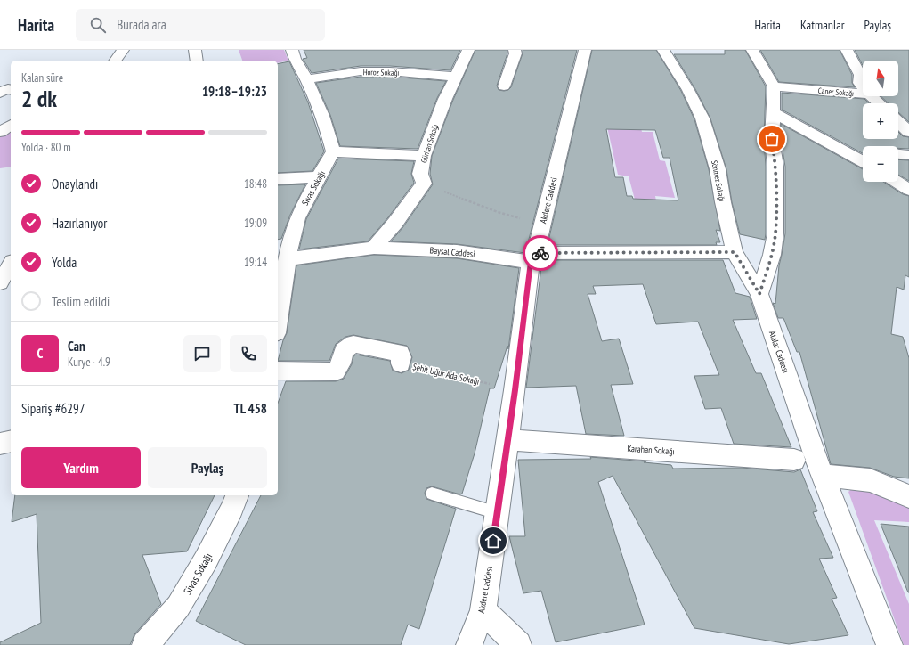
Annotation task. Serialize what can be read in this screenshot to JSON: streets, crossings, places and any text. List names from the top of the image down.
{
  "streets": {
    "street": [
      "Horoz Sokağı",
      "Caner Sokağı",
      "Gürhan Sokağı",
      "Sönmez Sokağı",
      "Sivas Sokağı",
      "Akdere Caddesi",
      "Baysal Caddesi",
      "Atalar Caddesi",
      "Şehit Uğur Ada Sokağı",
      "Karahan Sokağı"
    ]
  },
  "crossings": [
    ["Horoz Sokağı", "Gürhan Sokağı"],
    ["Sönmez Sokağı", "Baysal Caddesi"],
    ["Sönmez Sokağı", "Atalar Caddesi"],
    ["Sivas Sokağı", "Baysal Caddesi"],
    ["Akdere Caddesi", "Baysal Caddesi"],
    ["Akdere Caddesi", "Şehit Uğur Ada Sokağı"],
    ["Akdere Caddesi", "Karahan Sokağı"]
  ],
  "north": "top",
  "page": {
    "header": "Harita",
    "search": "Burada ara",
    "nav": ["Harita", "Katmanlar", "Paylaş"],
    "map_buttons": ["+", "−"],
    "heading": ["2 dk", "Kalan süre", "19:18–19:23"],
    "panel": [
      "Can",
      "Kurye · 4.9",
      "Sipariş #6297",
      "TL 458"
    ],
    "bar": "Yolda · 80 m",
    "list": [
      ["Onaylandı", "18:48"],
      ["Hazırlanıyor", "19:09"],
      ["Yolda", "19:14"],
      "Teslim edildi"
    ],
    "round": "C",
    "buttons": ["Yardım", "Paylaş"]
  }
}
